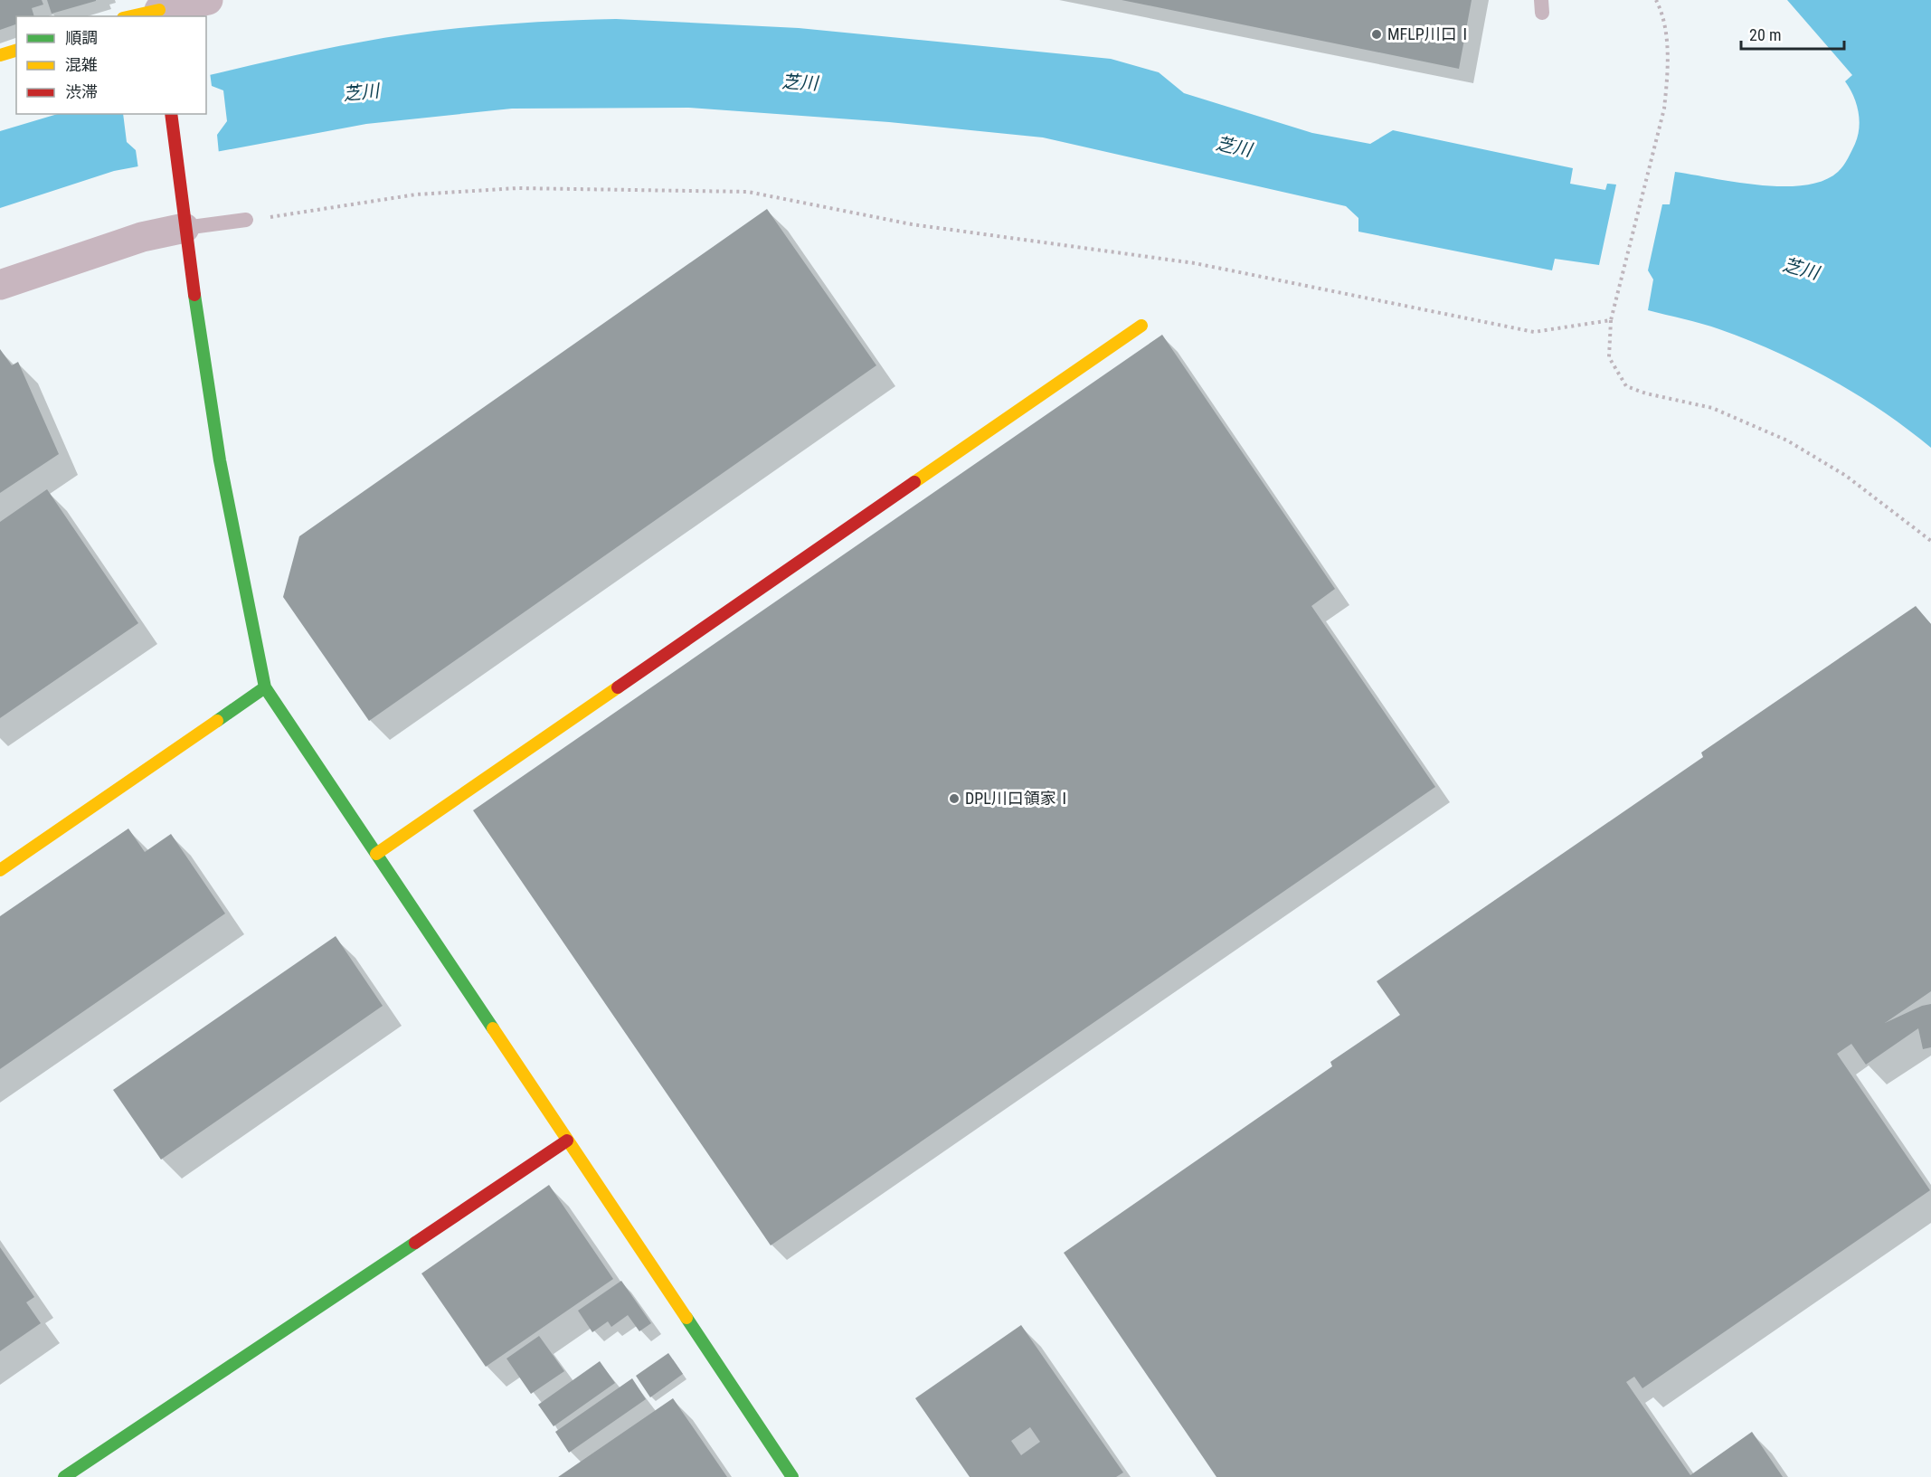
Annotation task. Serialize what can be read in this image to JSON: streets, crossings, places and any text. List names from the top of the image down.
{
  "water": ["芝川"],
  "places": ["MFLP川口Ⅰ", "DPL川口領家Ⅰ"],
  "legend": ["順調", "混雑", "渋滞"],
  "scale_bar": "20 m"
}
